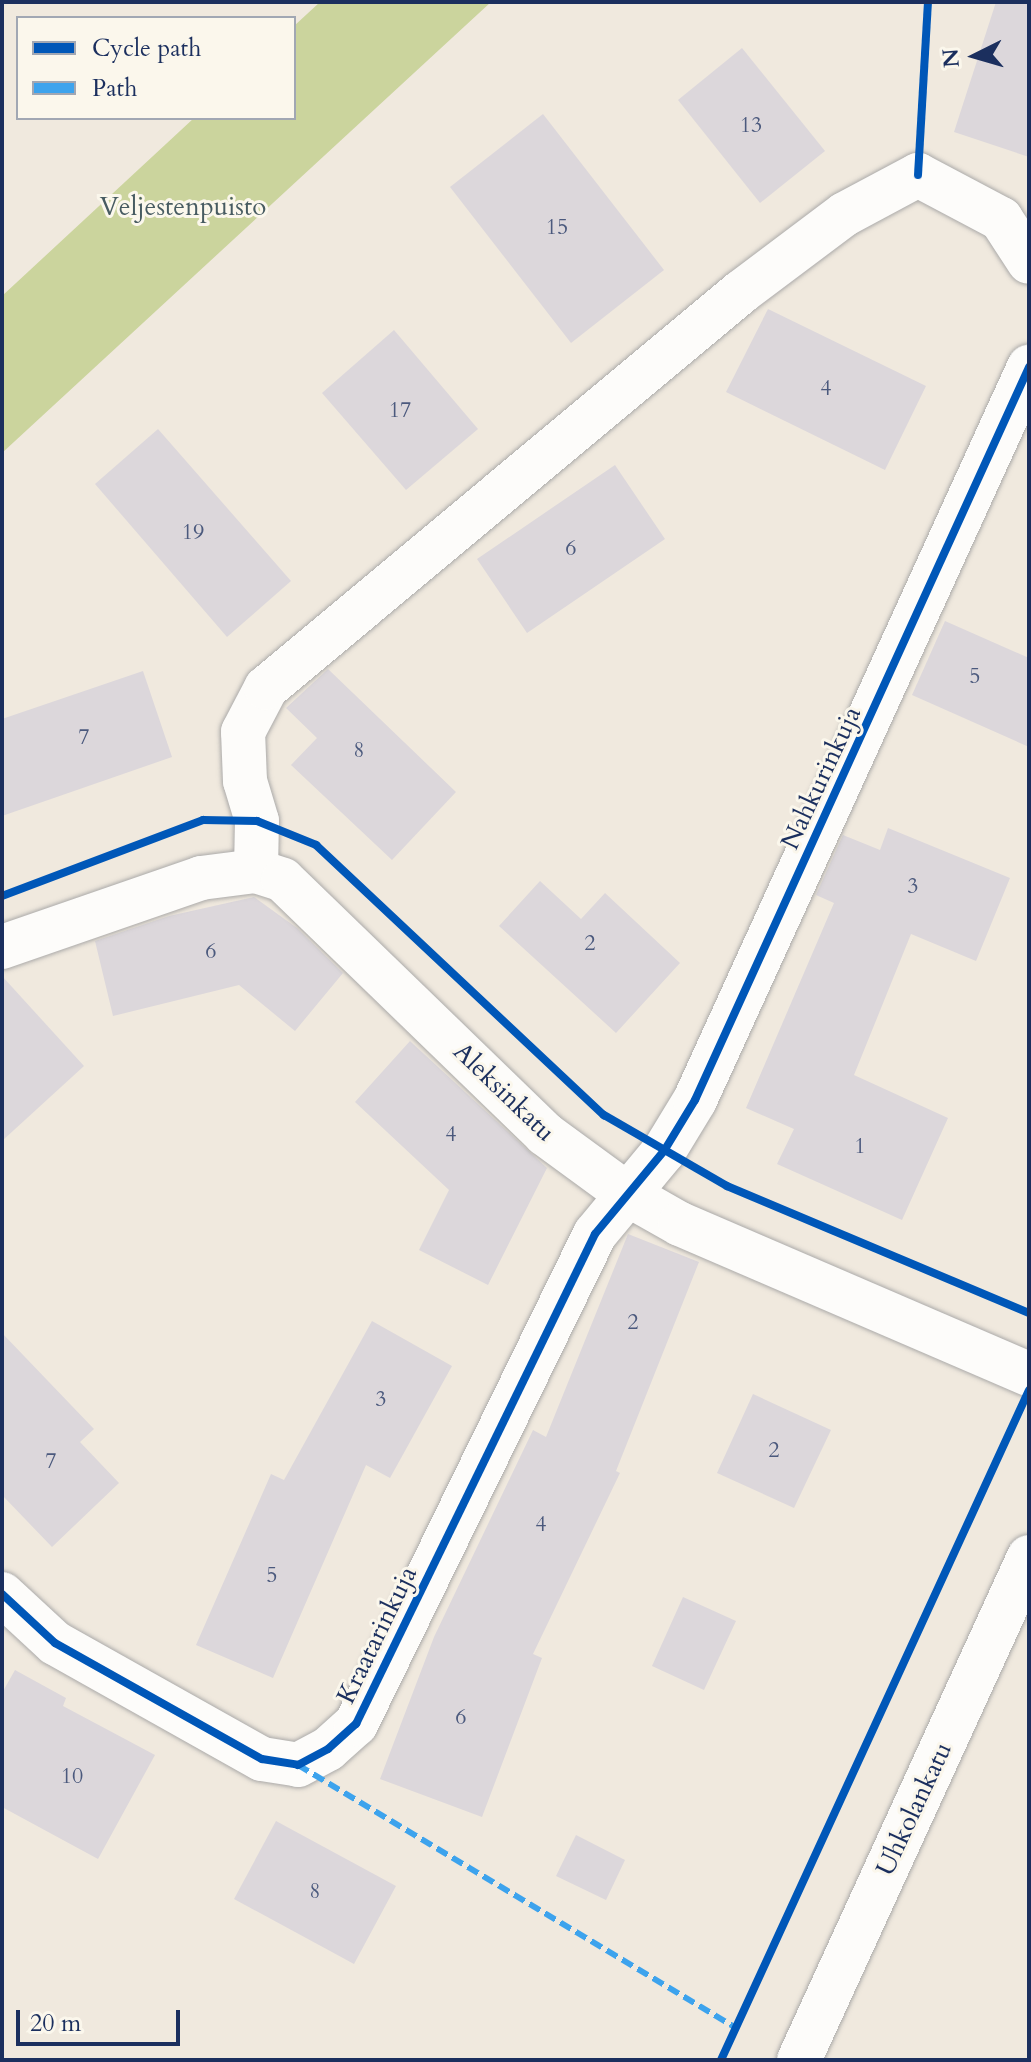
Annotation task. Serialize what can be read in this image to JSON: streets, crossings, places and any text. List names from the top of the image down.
{
  "streets": {
    "street": [
      "Nahkurinkuja",
      "Aleksinkatu",
      "Kraatarinkuja",
      "Uhkolankatu"
    ]
  },
  "crossings": [
    ["Nahkurinkuja", "Aleksinkatu"],
    ["Nahkurinkuja", "Kraatarinkuja"],
    ["Aleksinkatu", "Kraatarinkuja"]
  ],
  "parks": ["Veljestenpuisto"],
  "house_numbers": [
    "13",
    "15",
    "4",
    "17",
    "19",
    "6",
    "5",
    "7",
    "8",
    "3",
    "2",
    "6",
    "4",
    "1",
    "2",
    "3",
    "2",
    "7",
    "4",
    "5",
    "6",
    "10",
    "8"
  ],
  "legend": ["Cycle path", "Path"],
  "scale_bar": "20 m",
  "north": "left"
}
